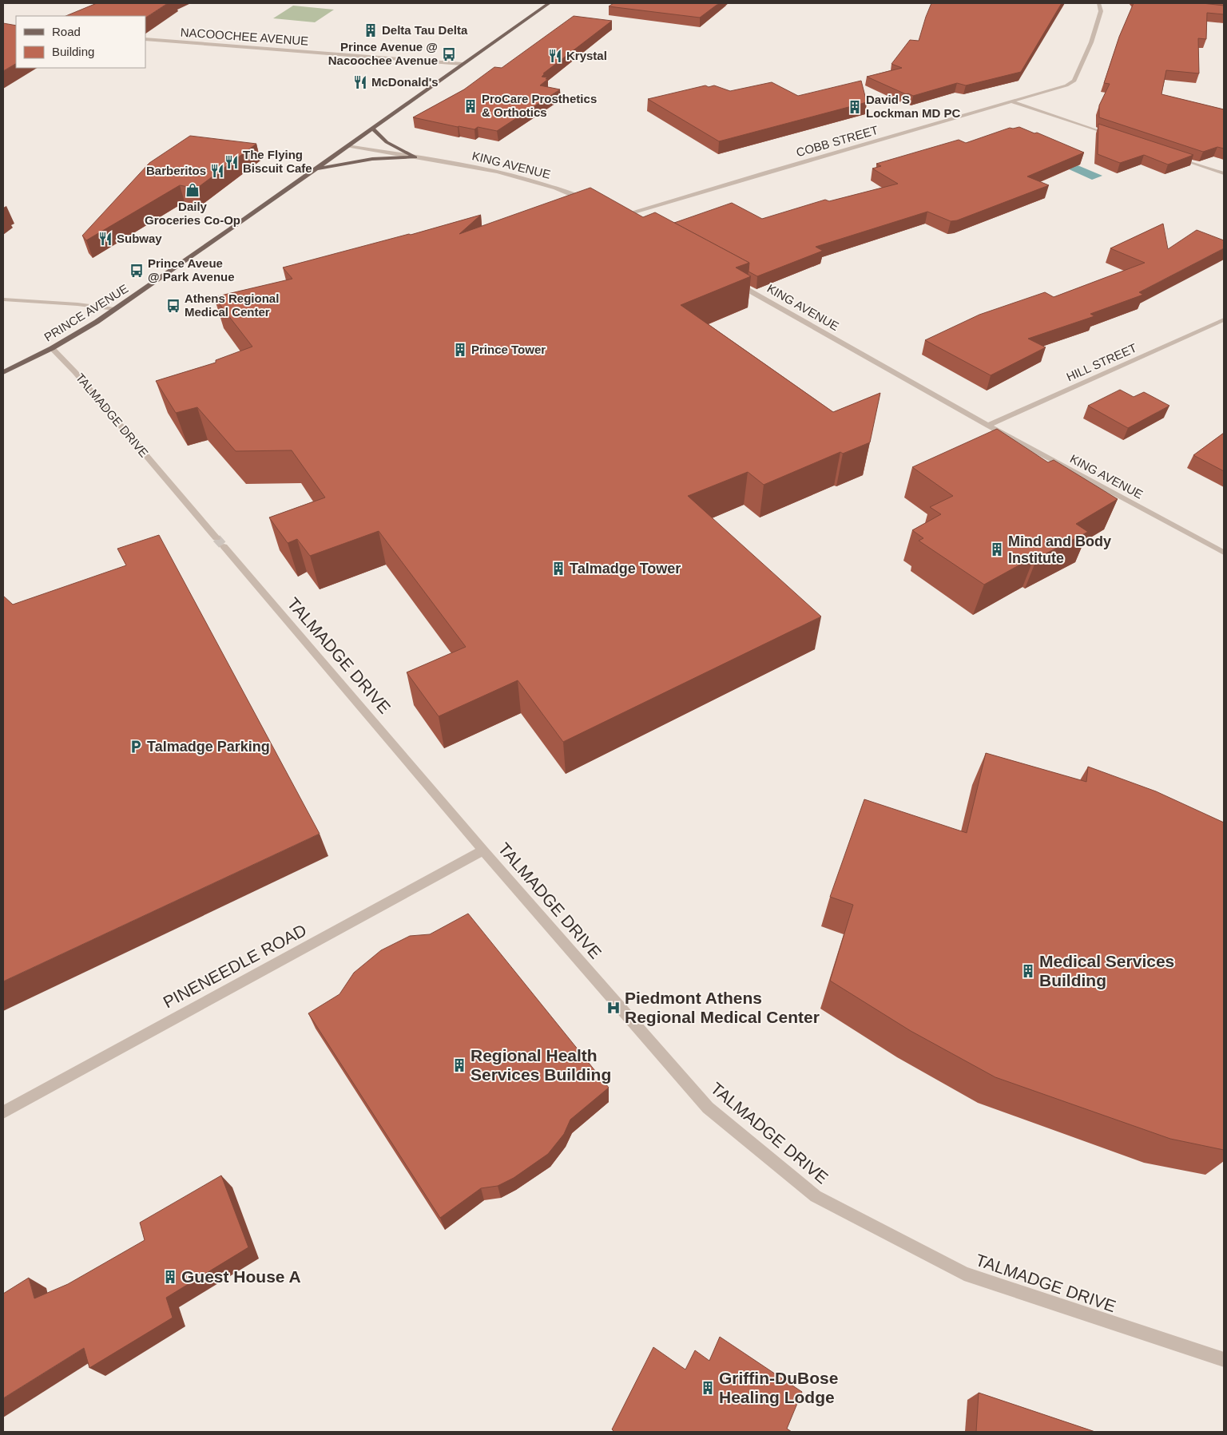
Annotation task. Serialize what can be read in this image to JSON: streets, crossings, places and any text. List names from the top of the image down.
{
  "streets": {
    "main road": ["PRINCE AVENUE"],
    "street": [
      "NACOOCHEE AVENUE",
      "COBB STREET",
      "KING AVENUE",
      "HILL STREET",
      "TALMADGE DRIVE",
      "PINENEEDLE ROAD"
    ]
  },
  "crossings": [
    ["NACOOCHEE AVENUE", "PRINCE AVENUE"],
    ["KING AVENUE", "PRINCE AVENUE"],
    ["KING AVENUE", "HILL STREET"],
    ["PRINCE AVENUE", "TALMADGE DRIVE"],
    ["TALMADGE DRIVE", "PINENEEDLE ROAD"]
  ],
  "places": {
    "building": [
      "Delta Tau Delta",
      "ProCare Prosthetics & Orthotics",
      "David S Lockman MD PC",
      "Prince Tower",
      "Mind and Body Institute",
      "Talmadge Tower",
      "Medical Services Building",
      "Regional Health Services Building",
      "Guest House A",
      "Griffin-DuBose Healing Lodge"
    ],
    "bus stop": ["Prince Avenue @ Nacoochee Avenue", "Prince Aveue @ Park Avenue", "Athens Regional Medical Center"],
    "restaurant": [
      "Krystal",
      "McDonald's",
      "The Flying Biscuit Cafe",
      "Barberitos",
      "Subway"
    ],
    "shop": ["Daily Groceries Co-Op"],
    "parking": ["Talmadge Parking"],
    "hospital": ["Piedmont Athens Regional Medical Center"]
  },
  "legend": ["Road", "Building"]
}
